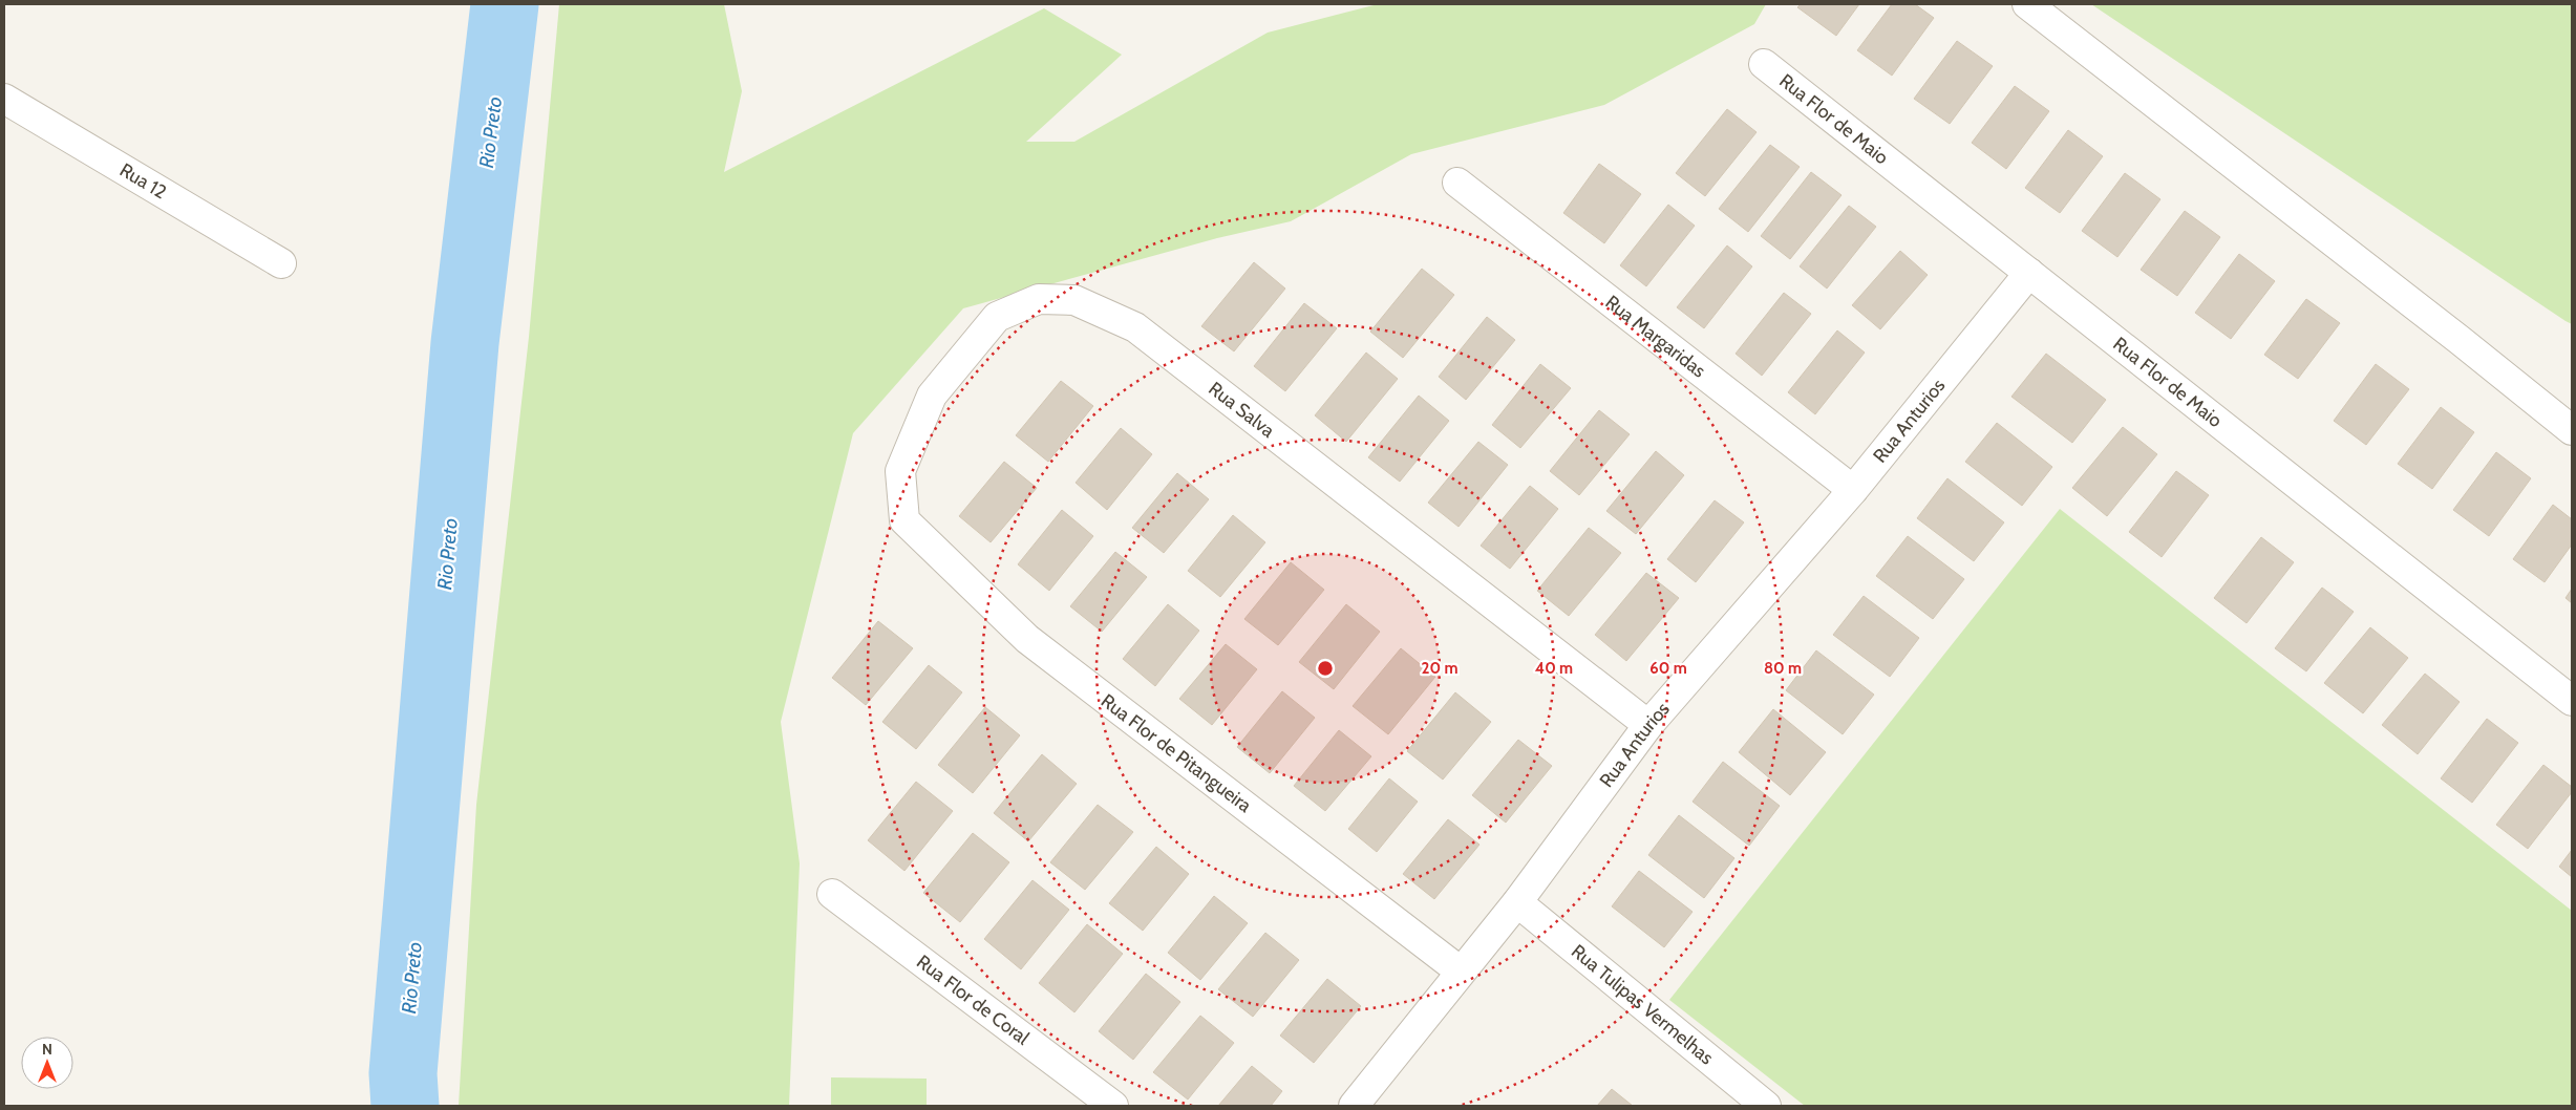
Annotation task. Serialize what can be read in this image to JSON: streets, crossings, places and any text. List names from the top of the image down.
{
  "streets": {
    "street": [
      "Rua Flor de Maio",
      "Rua 12",
      "Rua Margaridas",
      "Rua Salva",
      "Rua Anturios",
      "Rua Flor de Pitangueira",
      "Rua Flor de Coral",
      "Rua Tulipas Vermelhas"
    ]
  },
  "crossings": [
    ["Rua Flor de Maio", "Rua Anturios"],
    ["Rua Margaridas", "Rua Anturios"],
    ["Rua Salva", "Rua Anturios"],
    ["Rua Salva", "Rua Flor de Pitangueira"],
    ["Rua Anturios", "Rua Flor de Pitangueira"],
    ["Rua Anturios", "Rua Tulipas Vermelhas"]
  ],
  "water": ["Rio Preto"],
  "north": "top",
  "rings": [
    "20 m",
    "40 m",
    "60 m",
    "80 m"
  ]
}
